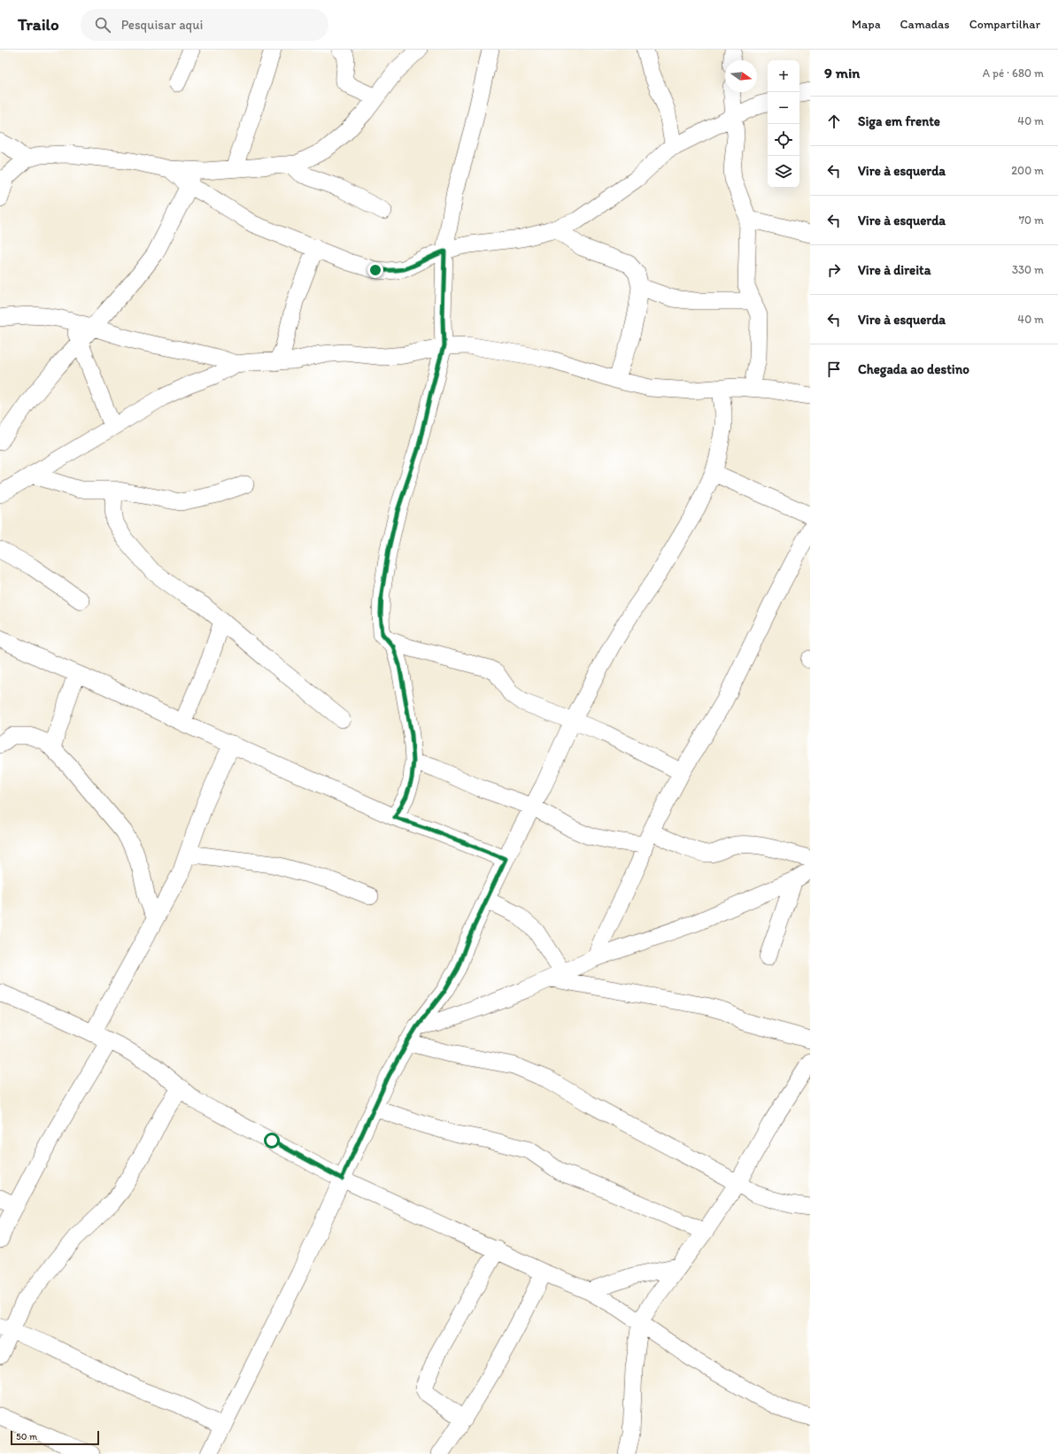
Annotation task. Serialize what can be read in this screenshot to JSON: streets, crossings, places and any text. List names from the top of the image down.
{
  "scale_bar": "50 m",
  "north": "right",
  "page": {
    "header": "Trailo",
    "search": "Pesquisar aqui",
    "nav": ["Mapa", "Camadas", "Compartilhar"],
    "heading": ["9 min", "A pé · 680 m"],
    "map_buttons": ["+", "−"],
    "list": [
      ["Siga em frente", "40 m"],
      ["Vire à esquerda", "200 m"],
      ["Vire à esquerda", "70 m"],
      ["Vire à direita", "330 m"],
      ["Vire à esquerda", "40 m"],
      "Chegada ao destino"
    ],
    "scale": "50 m"
  }
}
